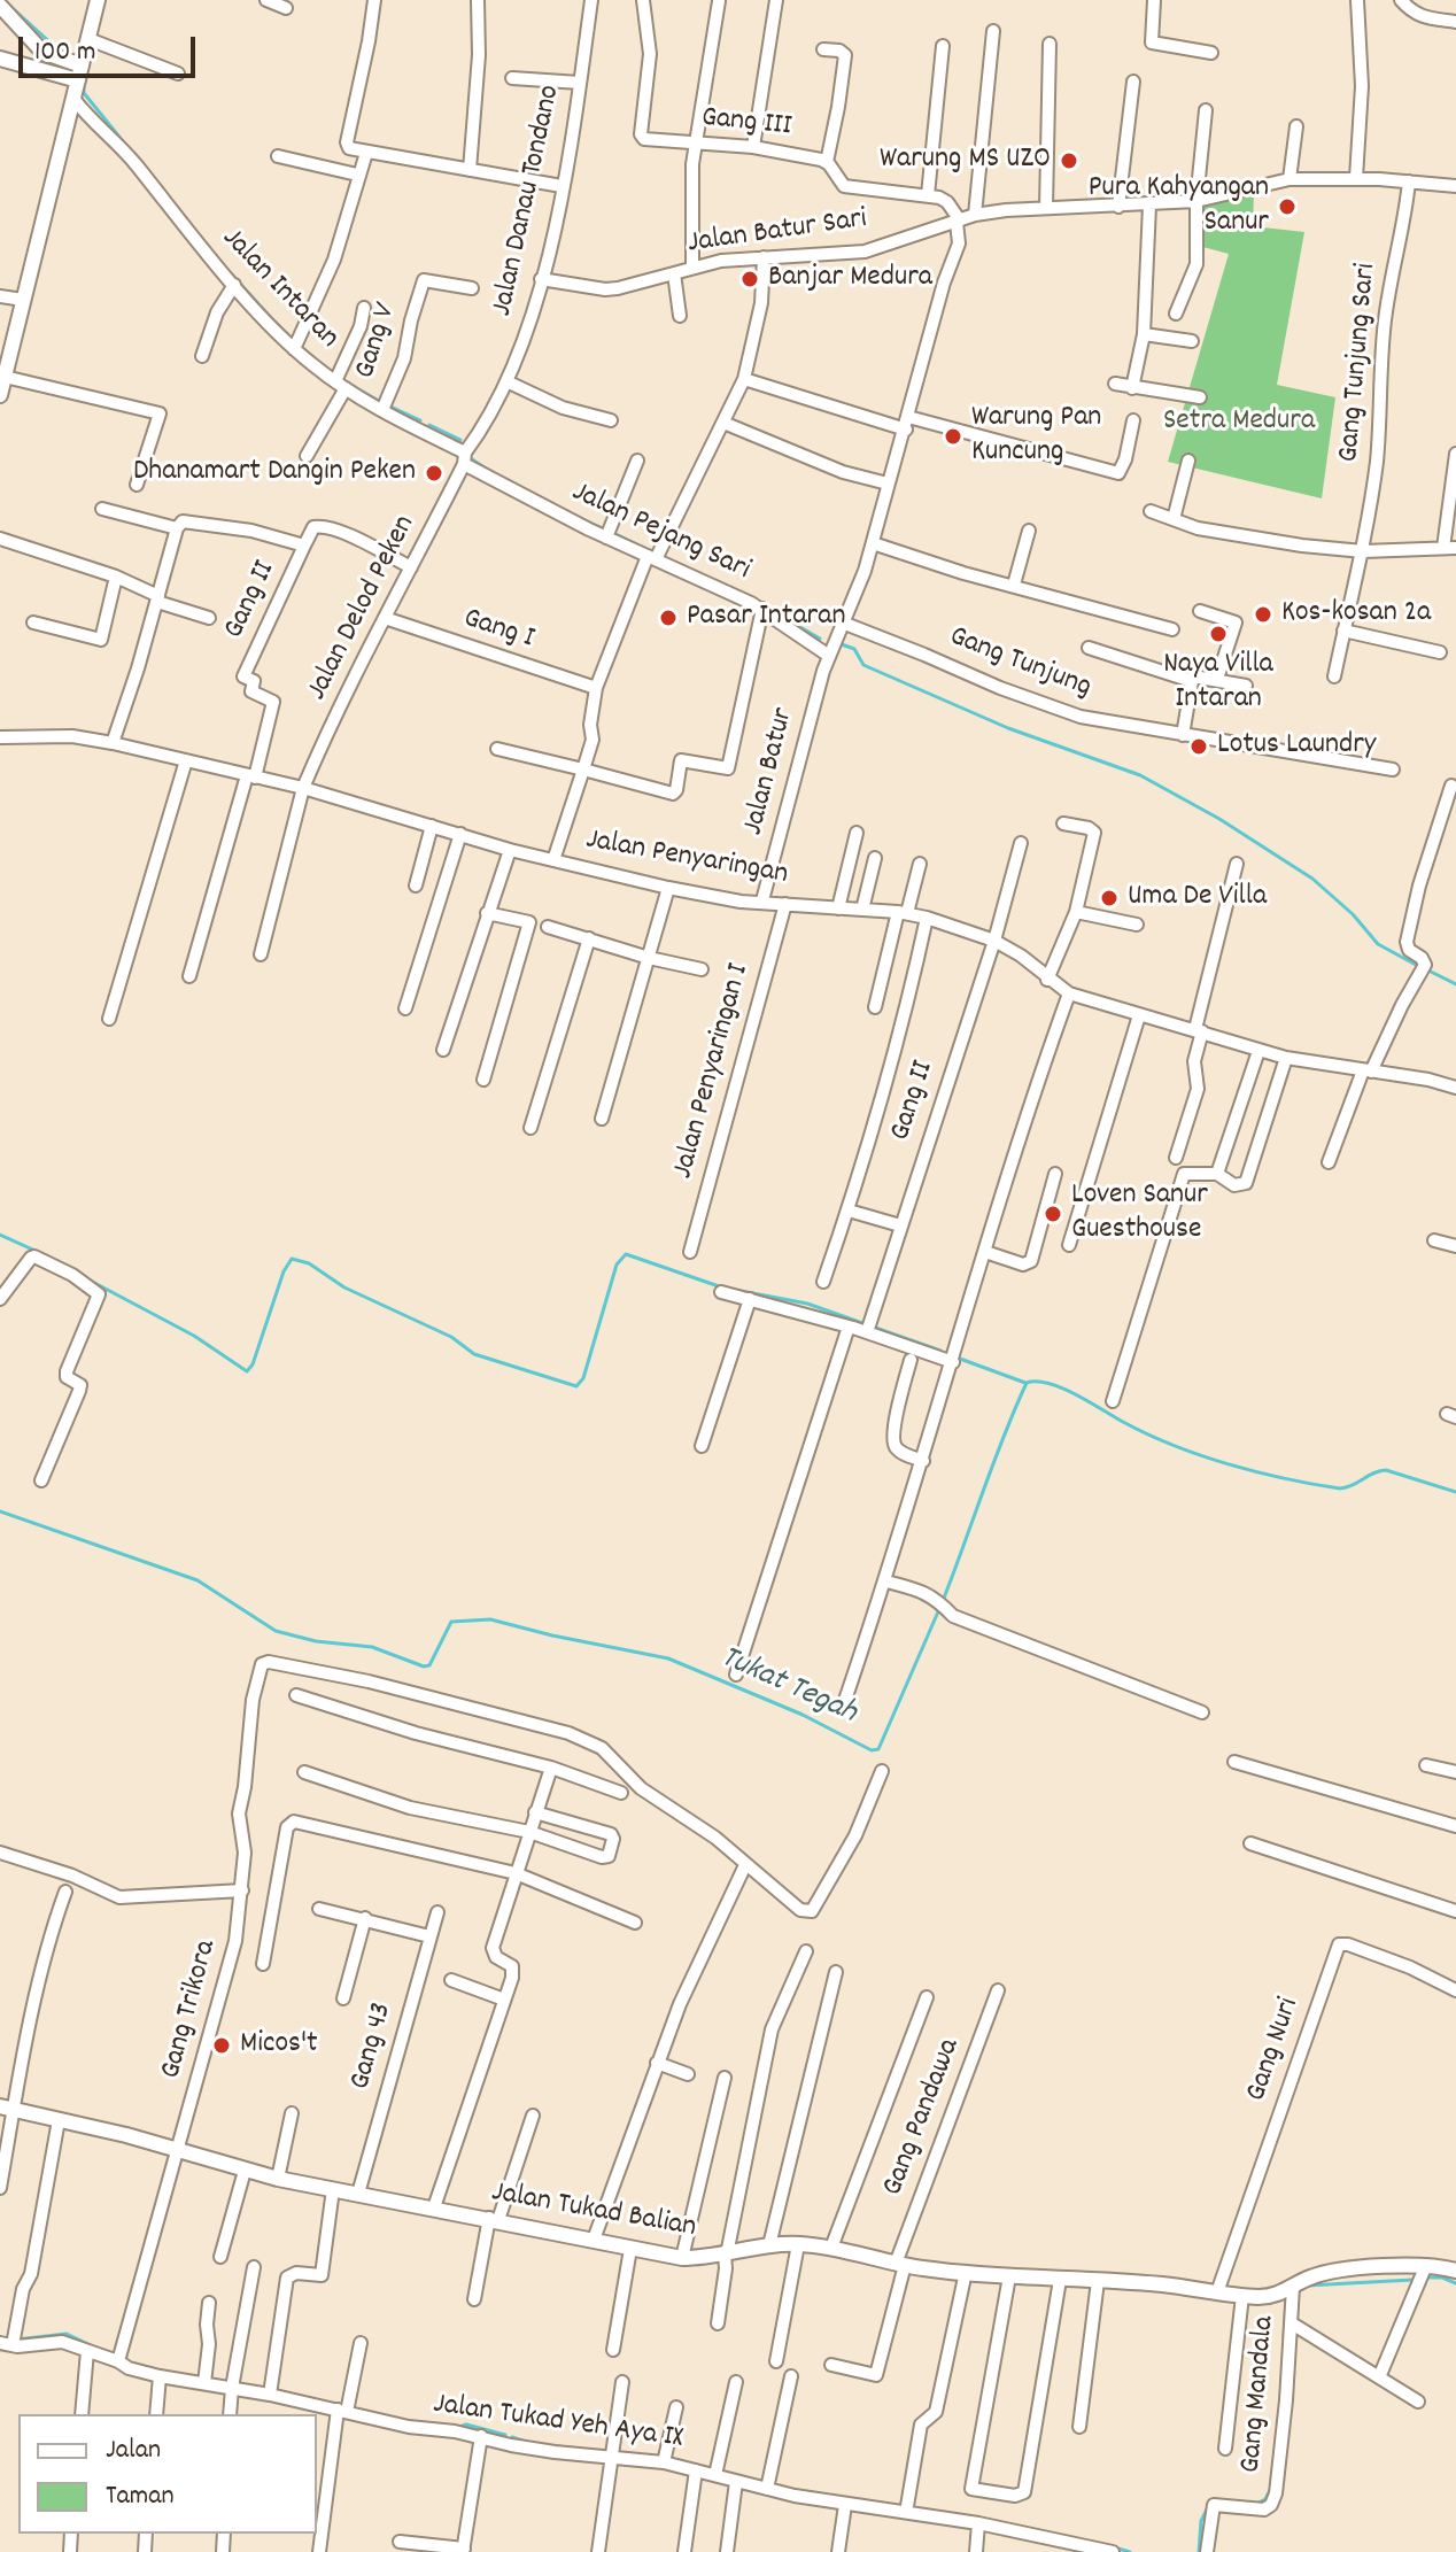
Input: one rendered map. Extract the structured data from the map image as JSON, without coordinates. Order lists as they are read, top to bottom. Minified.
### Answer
{"streets":{"street":["Gang III","Jalan Danau Tondano","Jalan Batur Sari","Jalan Intaran","Gang V","Gang Tunjung Sari","Jalan Pejang Sari","Gang II","Jalan Delod Peken","Gang I","Gang Tunjung","Jalan Batur","Jalan Penyaringan","Jalan Penyaringan I","Gang Trikora","Gang 43","Gang Nuri","Gang Pandawa","Jalan Tukad Balian","Gang Mandala","Jalan Tukad Yeh Aya IX"]},"crossings":[["Jalan Danau Tondano","Jalan Batur Sari"],["Jalan Danau Tondano","Jalan Intaran"],["Jalan Danau Tondano","Jalan Pejang Sari"],["Jalan Danau Tondano","Jalan Delod Peken"],["Jalan Batur Sari","Gang Tunjung Sari"],["Jalan Batur Sari","Jalan Batur"],["Jalan Intaran","Gang V"],["Jalan Intaran","Jalan Pejang Sari"],["Jalan Intaran","Jalan Delod Peken"],["Jalan Pejang Sari","Jalan Delod Peken"],["Jalan Pejang Sari","Jalan Batur"],["Gang II","Jalan Penyaringan"],["Jalan Delod Peken","Gang I"],["Jalan Delod Peken","Jalan Penyaringan"],["Gang Tunjung","Jalan Batur"],["Jalan Batur","Jalan Penyaringan"],["Jalan Penyaringan","Jalan Penyaringan I"],["Gang Trikora","Jalan Tukad Balian"],["Gang Trikora","Jalan Tukad Yeh Aya IX"],["Gang 43","Jalan Tukad Balian"],["Gang Nuri","Jalan Tukad Balian"],["Gang Pandawa","Jalan Tukad Balian"],["Jalan Tukad Balian","Gang Mandala"]],"water":["Tukat Tegah"],"parks":["Setra Medura"],"places":["Warung MS UZO","Pura Kahyangan Sanur","Banjar Medura","Warung Pan Kuncung","Dhanamart Dangin Peken","Kos-kosan 2a","Pasar Intaran","Naya Villa Intaran","Lotus Laundry","Uma De Villa","Loven Sanur Guesthouse","Micos't"],"legend":["Jalan","Taman"],"scale_bar":"100 m"}
